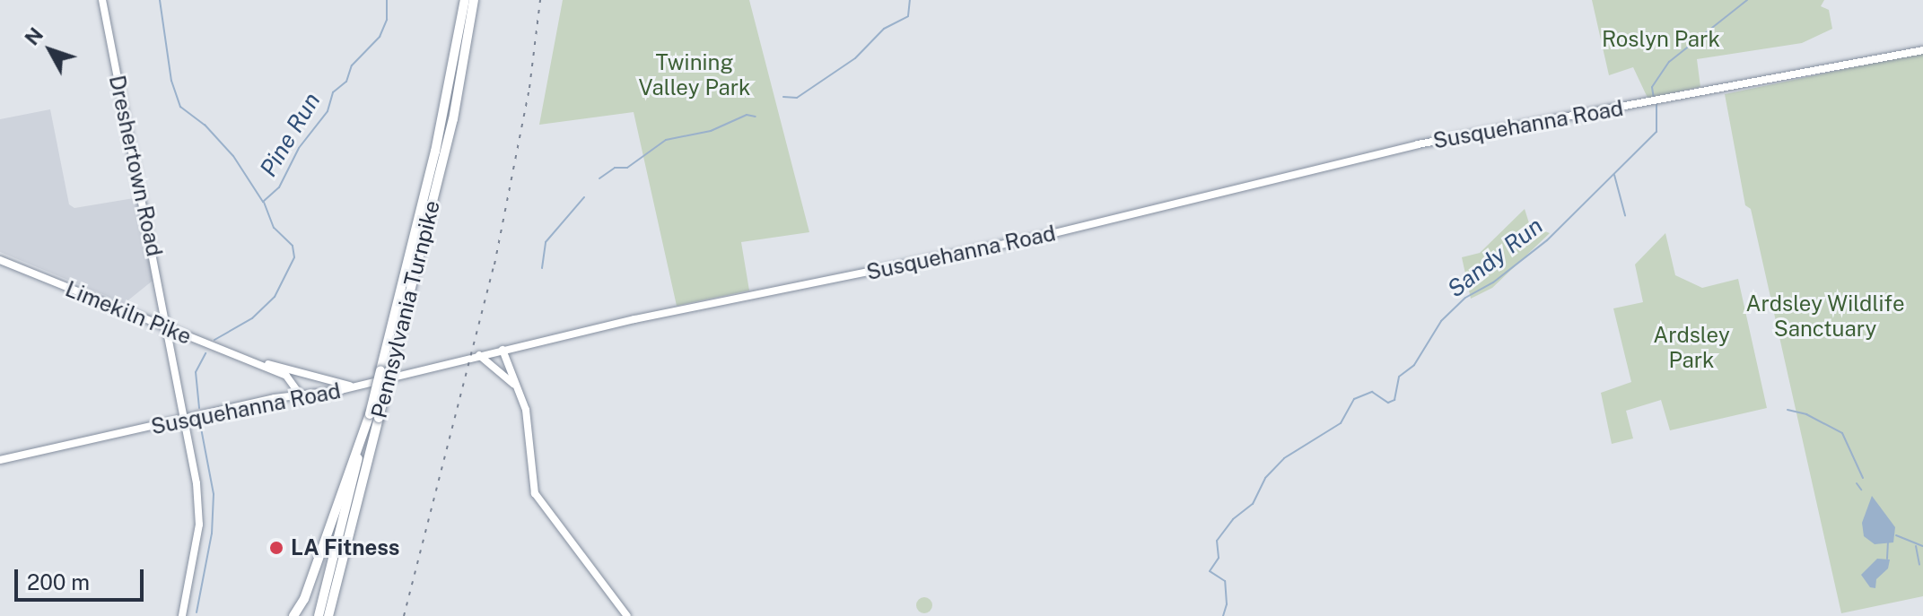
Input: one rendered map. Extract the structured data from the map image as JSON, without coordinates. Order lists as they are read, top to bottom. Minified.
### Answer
{"streets":{"highway":["Pennsylvania Turnpike"],"main road":["Susquehanna Road","Dreshertown Road","Limekiln Pike"]},"crossings":[["Susquehanna Road","Dreshertown Road"],["Dreshertown Road","Limekiln Pike"]],"water":["Pine Run","Sandy Run"],"parks":["Roslyn Park","Twining Valley Park","Ardsley Wildlife Sanctuary","Ardsley Park"],"places":["LA Fitness"],"scale_bar":"200 m","north":"top left"}
